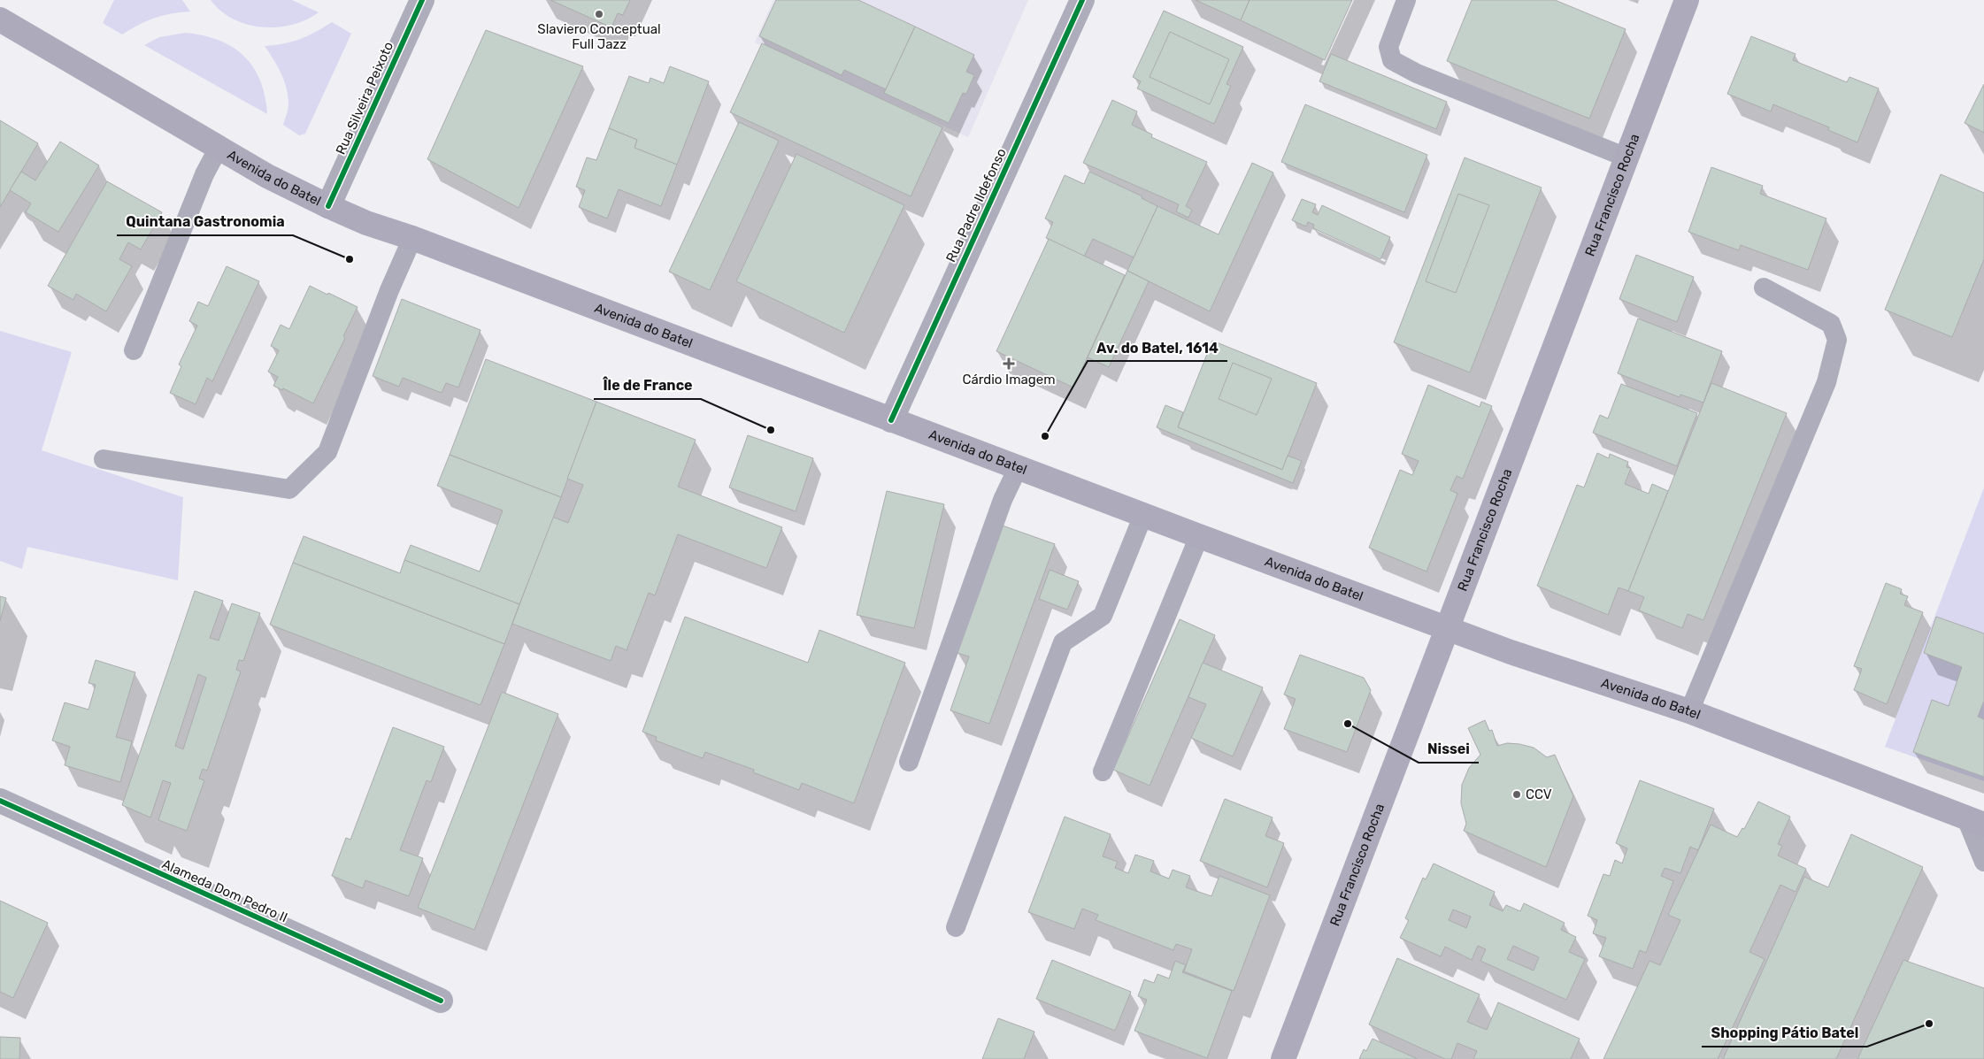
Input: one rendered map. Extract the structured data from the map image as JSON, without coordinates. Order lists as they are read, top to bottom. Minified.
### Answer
{"streets":{"main road":["Avenida do Batel","Rua Francisco Rocha"],"street":["Rua Silveira Peixoto","Rua Padre Ildefonso","Alameda Dom Pedro II"]},"crossings":[["Rua Silveira Peixoto","Avenida do Batel"],["Avenida do Batel","Rua Francisco Rocha"],["Avenida do Batel","Rua Padre Ildefonso"]],"places":{"other":["Slaviero Conceptual Full Jazz","Quintana Gastronomia","Île de France","Av. do Batel, 1614","Nissei","CCV","Shopping Pátio Batel"],"health":["Cárdio Imagem"]}}
